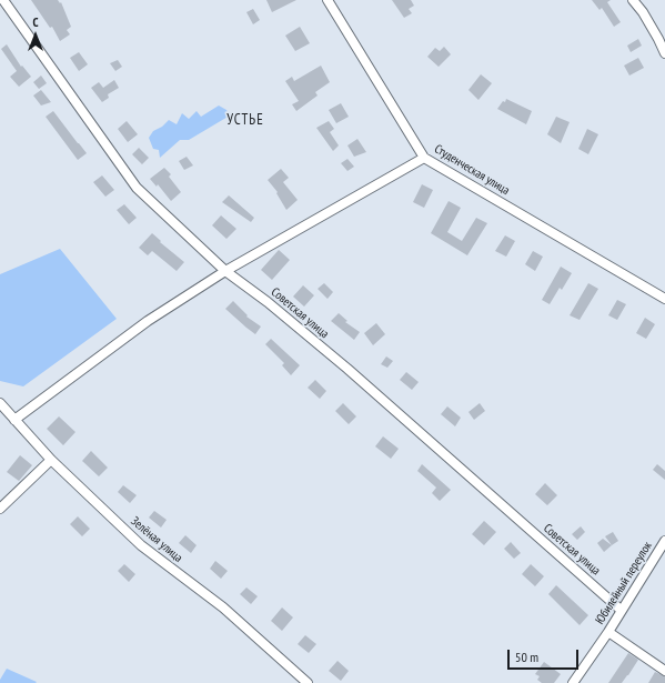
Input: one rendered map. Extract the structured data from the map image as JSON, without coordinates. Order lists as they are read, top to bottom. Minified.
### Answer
{"streets":{"street":["Студенческая улица","Советская улица","Зелёная улица","Юбилейный переулок"]},"crossings":[["Советская улица","Юбилейный переулок"]],"districts":["УСТЬЕ"],"scale_bar":"50 m","north":"top"}
